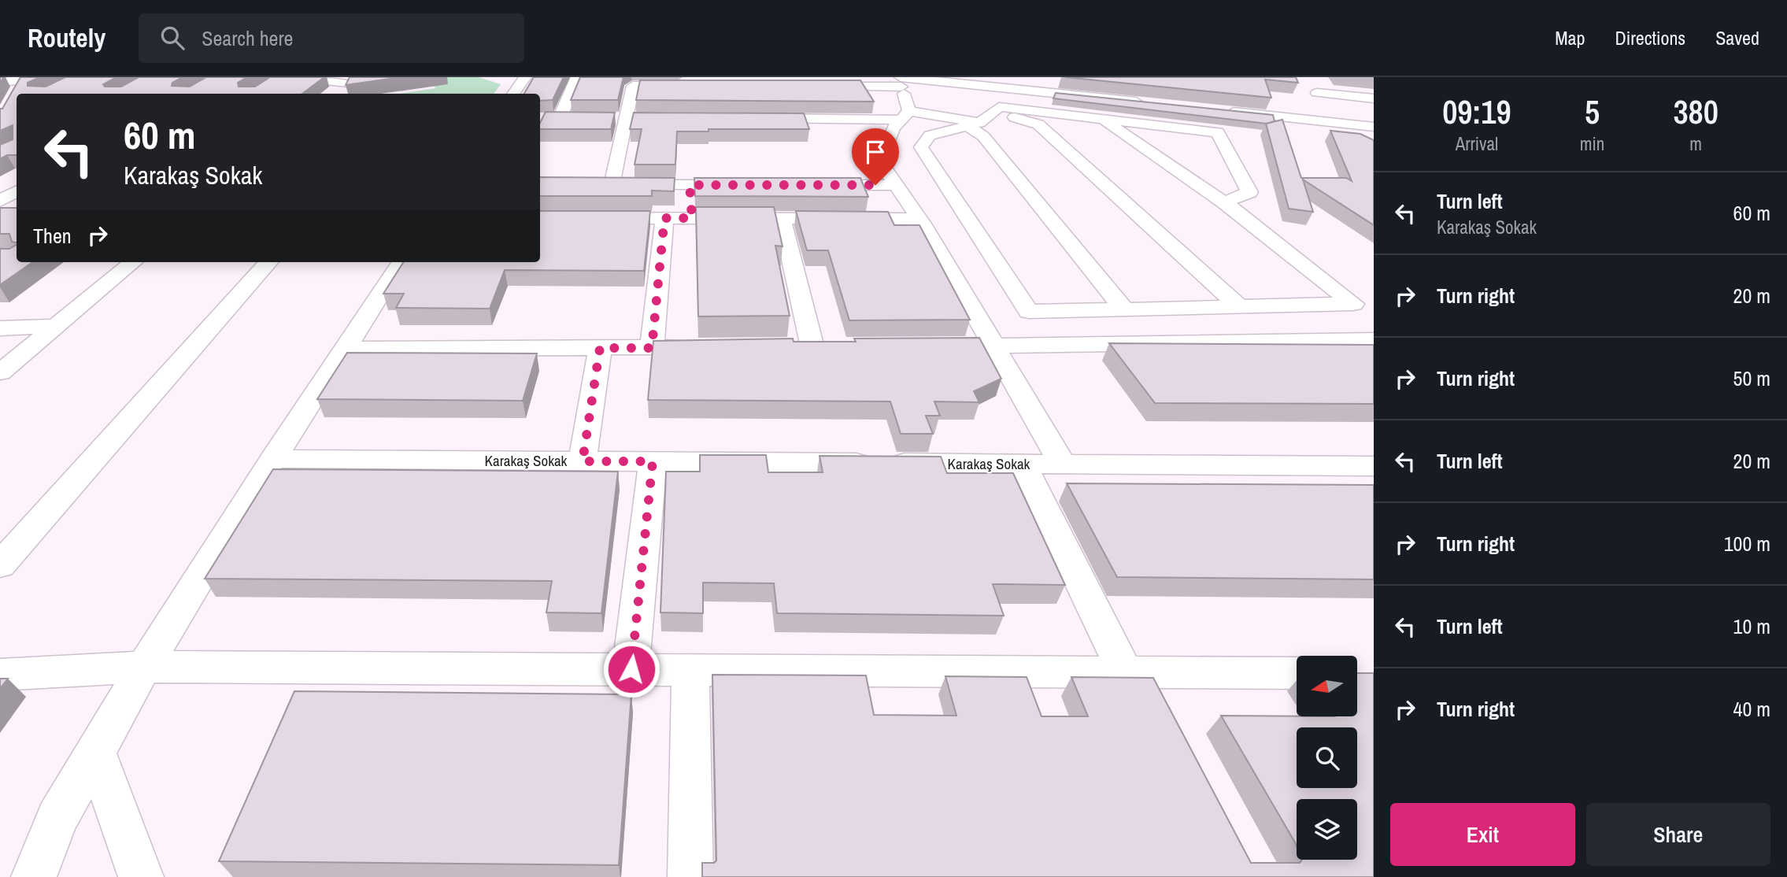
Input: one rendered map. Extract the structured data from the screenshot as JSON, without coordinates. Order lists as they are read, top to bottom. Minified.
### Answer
{"streets":{"street":["Karakaş Sokak"]},"north":"left","page":{"header":"Routely","search":"Search here","nav":["Map","Directions","Saved"],"eta":["09:19","Arrival","5","min","380","m"],"turn":["60 m","Karakaş Sokak"],"list":[{"name":"Turn left","note":"Karakaş Sokak","value":"60 m"},{"name":"Turn right","value":"20 m"},{"name":"Turn right","value":"50 m"},{"name":"Turn left","value":"20 m"},{"name":"Turn right","value":"100 m"},{"name":"Turn left","value":"10 m"},{"name":"Turn right","value":"40 m"}],"then":"Then","buttons":["Exit","Share"]}}
